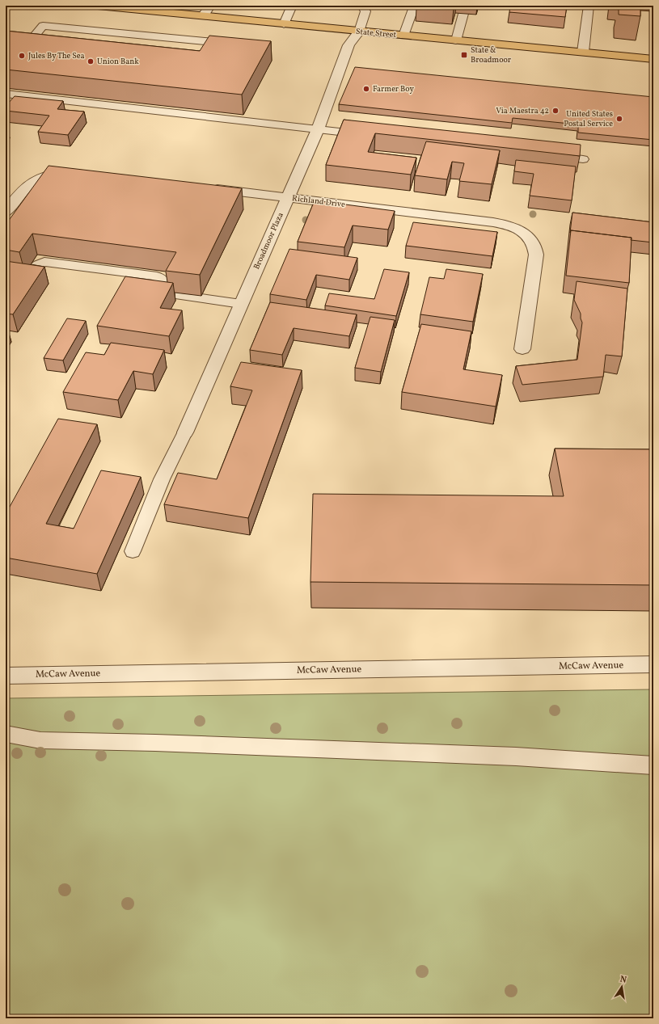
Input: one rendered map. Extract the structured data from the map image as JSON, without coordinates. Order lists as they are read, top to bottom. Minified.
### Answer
{"streets":{"main road":["State Street"],"street":["Richland Drive","Broadmoor Plaza","McCaw Avenue"]},"crossings":[["State Street","Broadmoor Plaza"],["Richland Drive","Broadmoor Plaza"]],"places":{"transit":["State & Broadmoor"],"other":["Jules By The Sea","Union Bank","Farmer Boy","Via Maestra 42","United States Postal Service"]},"north":"top"}
